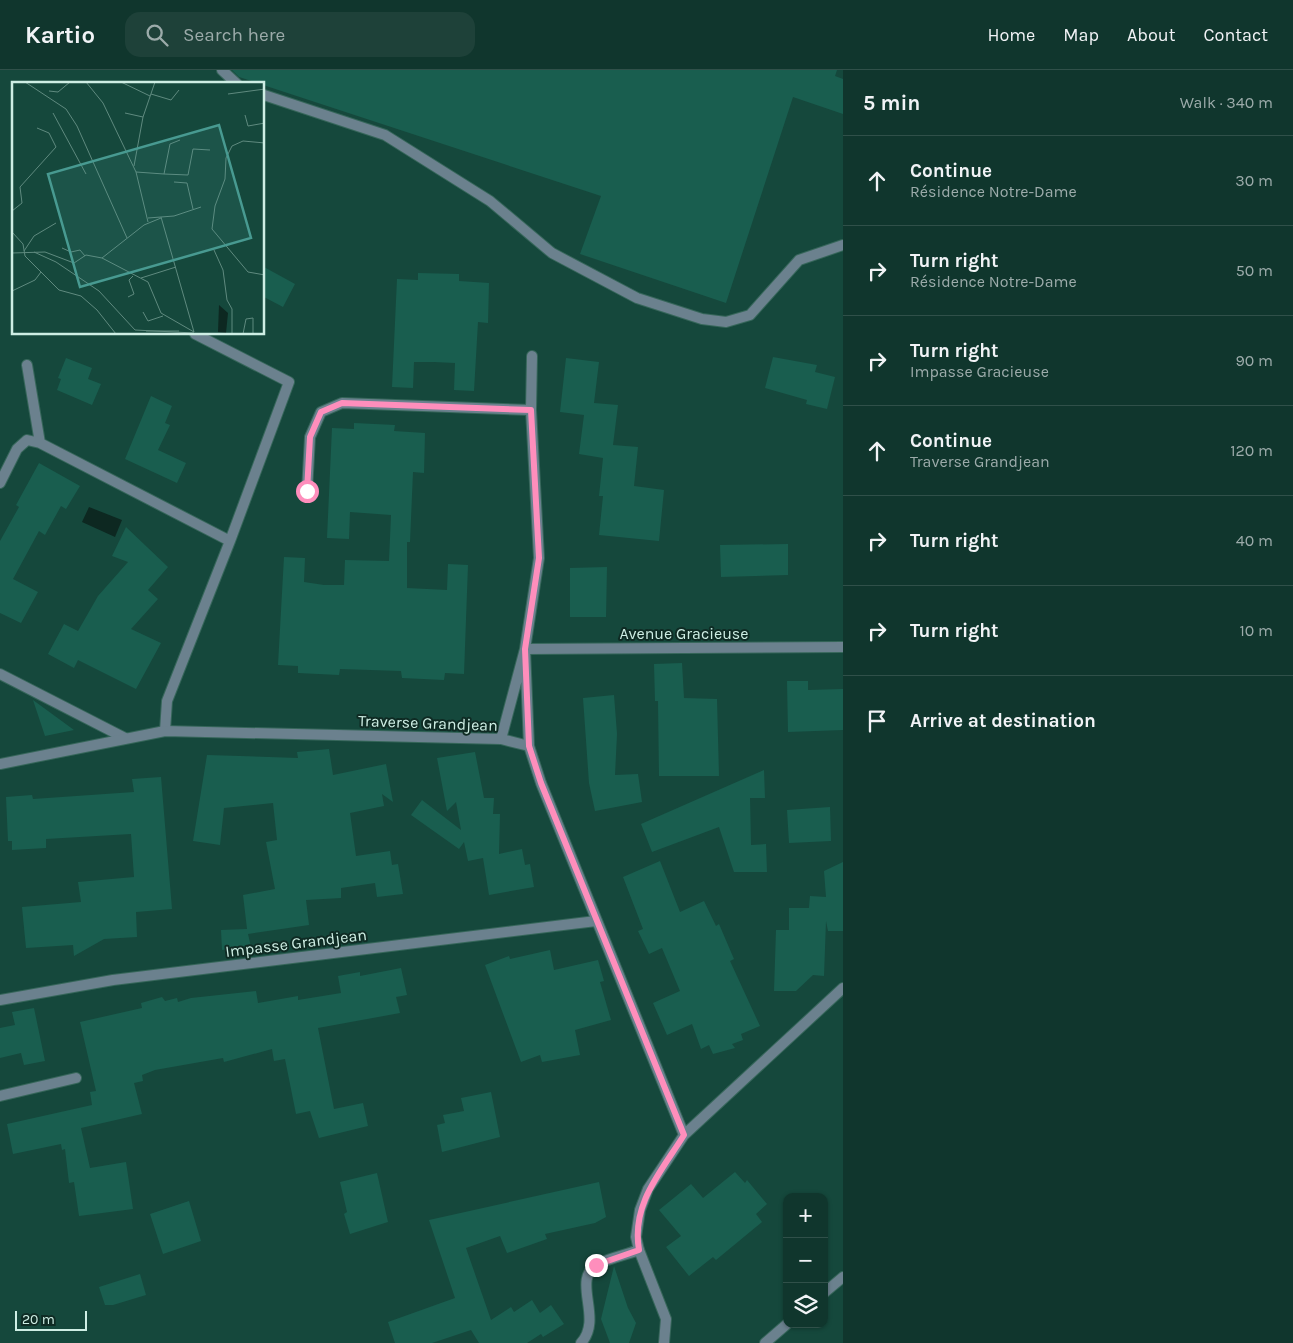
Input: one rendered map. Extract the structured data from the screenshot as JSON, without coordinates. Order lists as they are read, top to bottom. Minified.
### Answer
{"streets":{"street":["Avenue Gracieuse","Traverse Grandjean","Impasse Grandjean"]},"scale_bar":"20 m","page":{"header":"Kartio","search":"Search here","nav":["Home","Map","About","Contact"],"heading":["5 min","Walk · 340 m"],"list":[["Continue","Résidence Notre-Dame","30 m"],["Turn right","Résidence Notre-Dame","50 m"],["Turn right","Impasse Gracieuse","90 m"],["Continue","Traverse Grandjean","120 m"],["Turn right","40 m"],["Turn right","10 m"],"Arrive at destination"],"map_buttons":["+","−"],"scale":"20 m"}}
